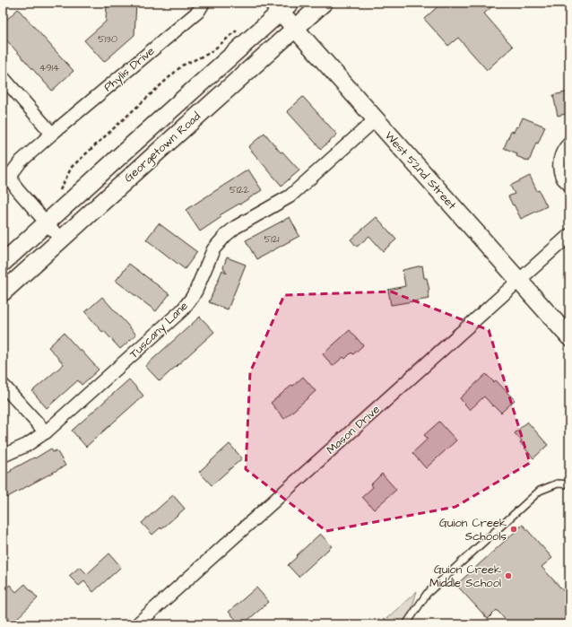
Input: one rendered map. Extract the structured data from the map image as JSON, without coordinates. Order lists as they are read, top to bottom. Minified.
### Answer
{"streets":{"main road":["Georgetown Road","West 52nd Street"],"street":["Phylis Drive","Tuscany Lane","Mason Drive"]},"crossings":[["Phylis Drive","Georgetown Road"],["Georgetown Road","West 52nd Street"],["West 52nd Street","Tuscany Lane"],["West 52nd Street","Mason Drive"]],"places":["Guion Creek Schools","Guion Creek Middle School"],"house_numbers":["5130","4914","5122","5121"]}
